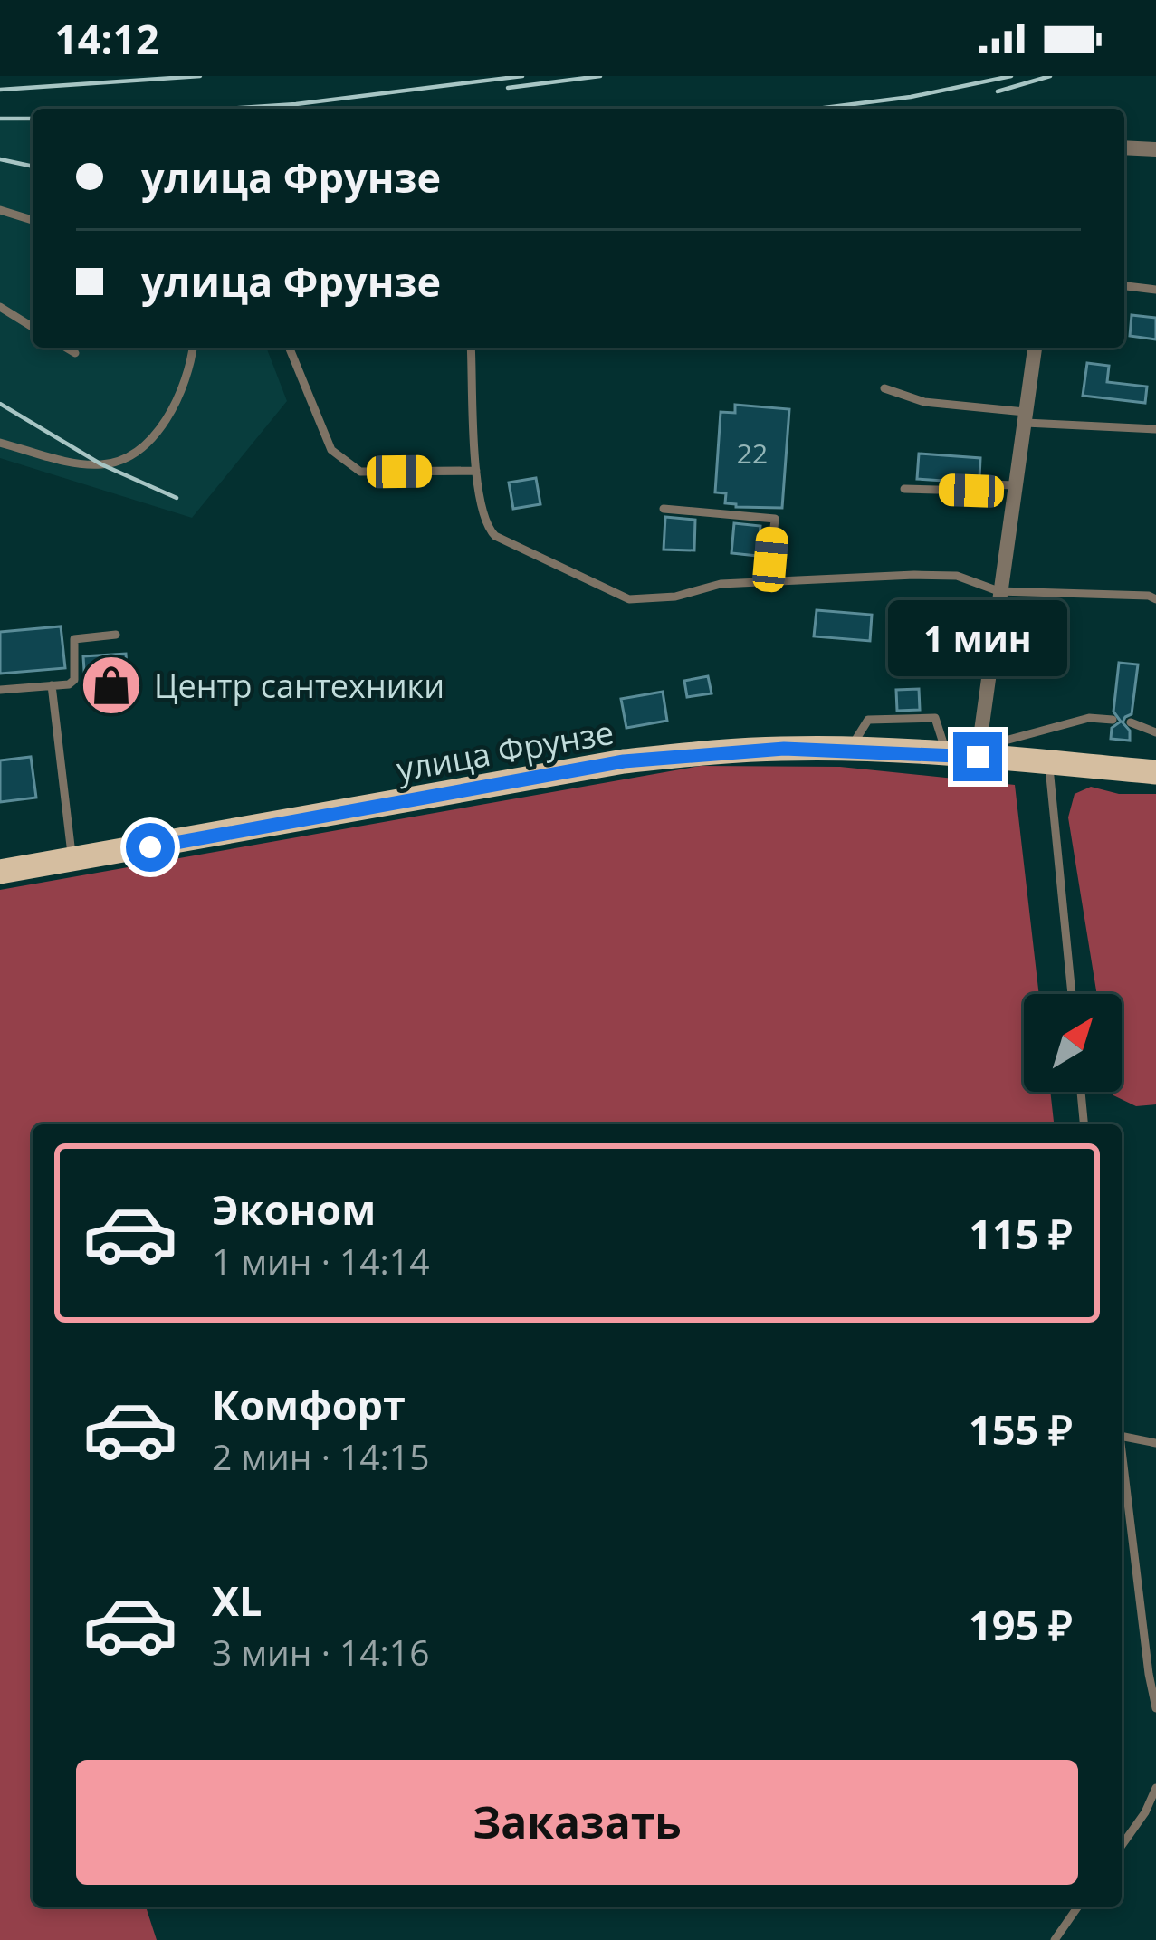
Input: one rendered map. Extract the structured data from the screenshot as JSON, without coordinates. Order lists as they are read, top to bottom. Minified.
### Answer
{"streets":{"main road":["улица Фрунзе"]},"places":{"shop":["Центр сантехники"]},"house_numbers":["22"],"north":"top right","page":{"status":"14:12","banner":["улица Фрунзе","улица Фрунзе"],"bubble":"1 мин","list":[{"name":"Эконом","note":"1 мин · 14:14","value":"115 ₽"},{"name":"Комфорт","note":"2 мин · 14:15","value":"155 ₽"},{"name":"XL","note":"3 мин · 14:16","value":"195 ₽"}],"buttons":"Заказать"}}
